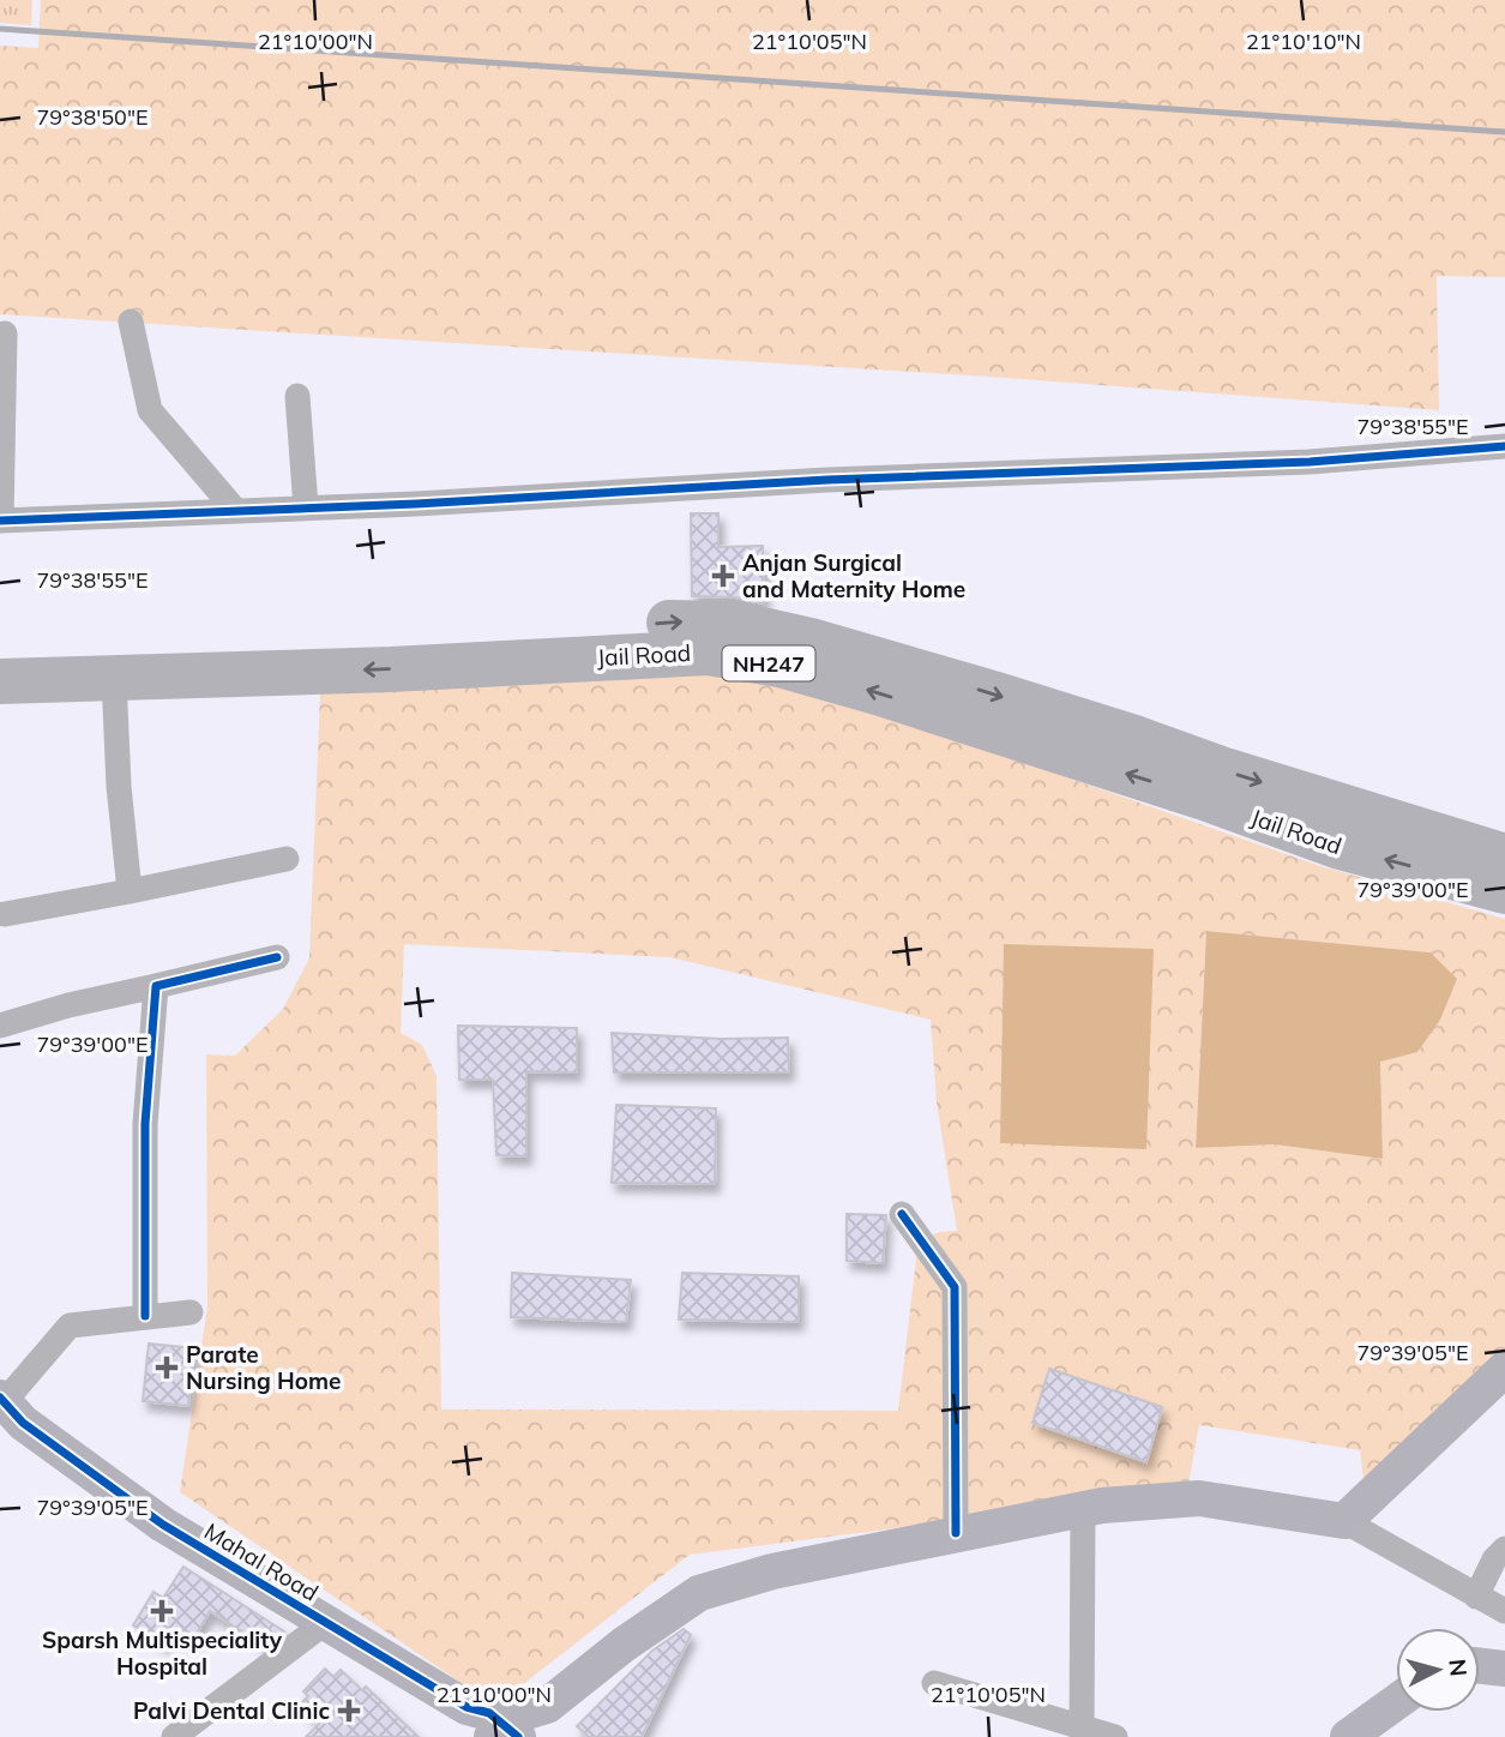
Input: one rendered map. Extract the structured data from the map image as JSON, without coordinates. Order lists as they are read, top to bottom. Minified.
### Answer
{"streets":{"highway":["Jail Road","NH247"],"main road":["Mahal Road"]},"places":{"health":["Anjan Surgical and Maternity Home","Parate Nursing Home","Sparsh Multispeciality Hospital","Palvi Dental Clinic"]},"north":"right","coordinates":["21°10'00\"N","21°10'05\"N","21°10'10\"N","79°38'50\"E","79°38'55\"E","79°39'00\"E","79°39'05\"E"]}
